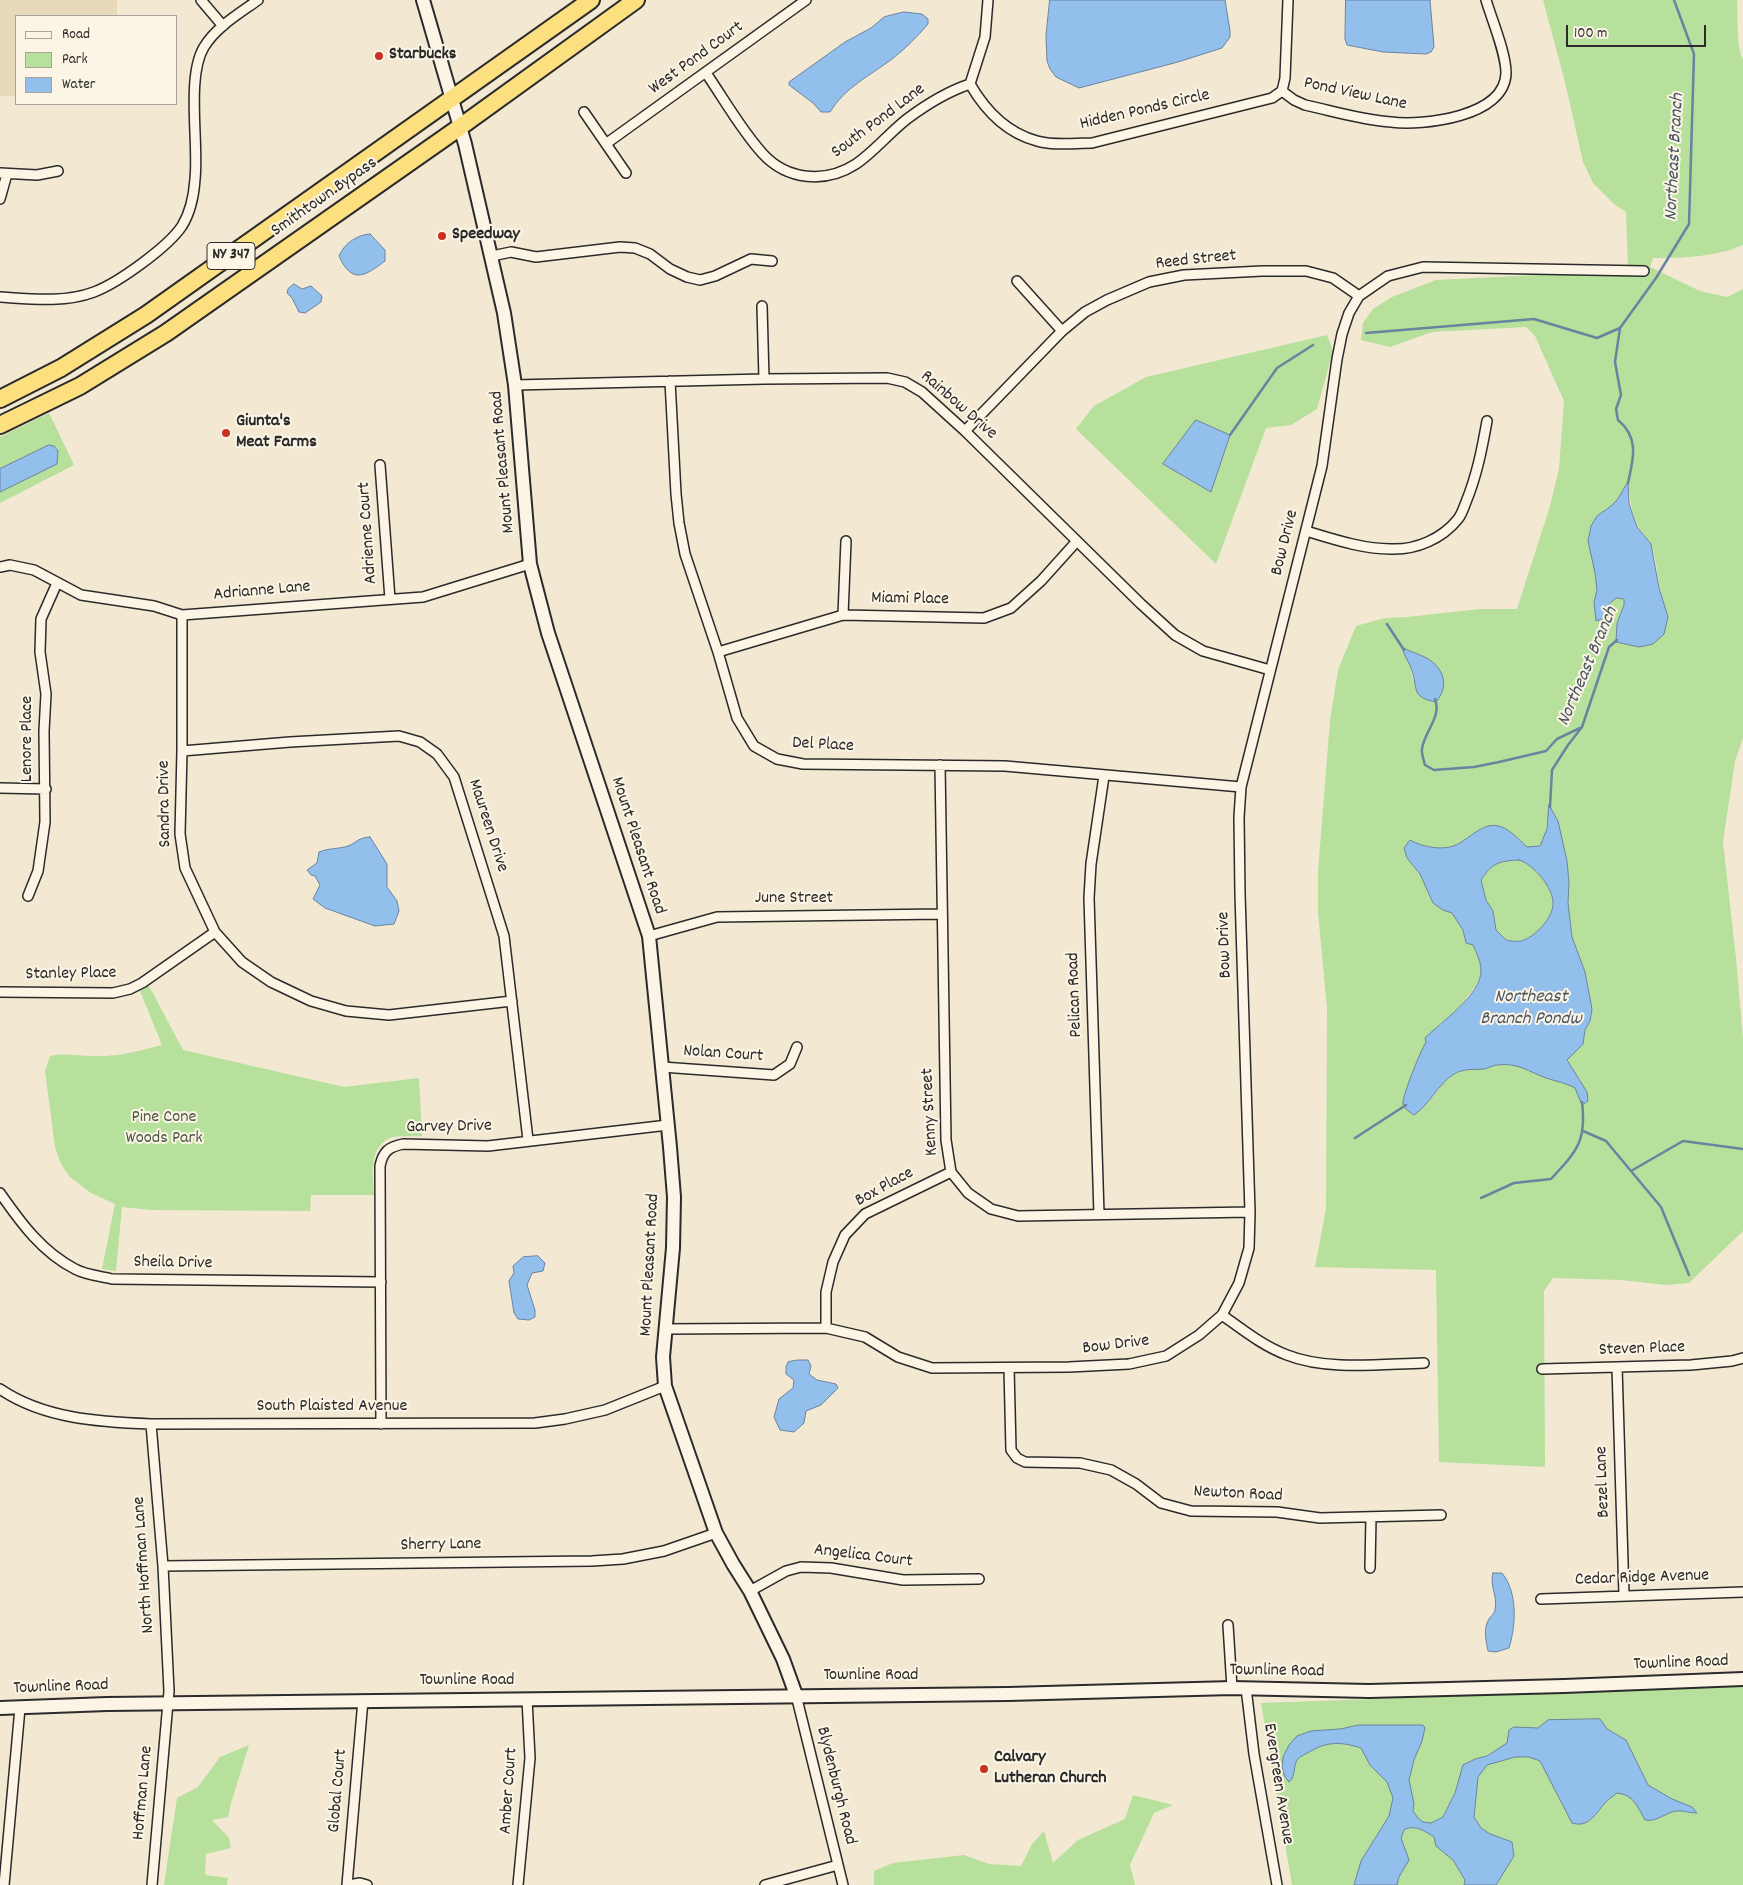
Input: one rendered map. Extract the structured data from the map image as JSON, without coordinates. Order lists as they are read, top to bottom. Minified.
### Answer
{"streets":{"highway":["Smithtown Bypass","NY 347"],"street":["West Pond Court","Pond View Lane","Hidden Ponds Circle","South Pond Lane","Reed Street","Rainbow Drive","Mount Pleasant Road","Adrienne Court","Bow Drive","Adrianne Lane","Miami Place","Lenore Place","Del Place","Sandra Drive","Maureen Drive","June Street","Stanley Place","Pelican Road","Nolan Court","Kenny Street","Garvey Drive","Box Place","Sheila Drive","Steven Place","South Plaisted Avenue","Bezel Lane","Newton Road","Sherry Lane","Angelica Court","North Hoffman Lane","Cedar Ridge Avenue","Townline Road","Evergreen Avenue","Blydenburgh Road","Global Court","Amber Court","Hoffman Lane"]},"crossings":[["West Pond Court","South Pond Lane"],["Pond View Lane","Hidden Ponds Circle"],["Hidden Ponds Circle","South Pond Lane"],["Smithtown Bypass","Mount Pleasant Road"],["Reed Street","Rainbow Drive"],["Reed Street","Bow Drive"],["Rainbow Drive","Mount Pleasant Road"],["Rainbow Drive","Bow Drive"],["Rainbow Drive","Miami Place"],["Rainbow Drive","Del Place"],["Mount Pleasant Road","Bow Drive"],["Mount Pleasant Road","Adrianne Lane"],["Mount Pleasant Road","June Street"],["Mount Pleasant Road","Nolan Court"],["Mount Pleasant Road","Garvey Drive"],["Mount Pleasant Road","South Plaisted Avenue"],["Mount Pleasant Road","Sherry Lane"],["Mount Pleasant Road","Angelica Court"],["Mount Pleasant Road","Townline Road"],["Mount Pleasant Road","Blydenburgh Road"],["Adrienne Court","Adrianne Lane"],["Bow Drive","Del Place"],["Bow Drive","Kenny Street"],["Bow Drive","Box Place"],["Bow Drive","Newton Road"],["Adrianne Lane","Lenore Place"],["Adrianne Lane","Sandra Drive"],["Miami Place","Del Place"],["Del Place","Pelican Road"],["Del Place","Kenny Street"],["Sandra Drive","Maureen Drive"],["Sandra Drive","Stanley Place"],["Maureen Drive","Garvey Drive"],["June Street","Kenny Street"],["Pelican Road","Kenny Street"],["Kenny Street","Box Place"],["Garvey Drive","Sheila Drive"],["Garvey Drive","South Plaisted Avenue"],["Steven Place","Bezel Lane"],["South Plaisted Avenue","North Hoffman Lane"],["Bezel Lane","Cedar Ridge Avenue"],["Sherry Lane","North Hoffman Lane"],["North Hoffman Lane","Townline Road"],["North Hoffman Lane","Hoffman Lane"],["Townline Road","Evergreen Avenue"],["Townline Road","Blydenburgh Road"],["Townline Road","Global Court"],["Townline Road","Amber Court"],["Townline Road","Hoffman Lane"]],"water":["Northeast Branch","Northeast Branch Pondw"],"parks":["Pine Cone Woods Park"],"places":["Starbucks","Speedway","Giunta's Meat Farms","Calvary Lutheran Church"],"legend":["Road","Park","Water"],"scale_bar":"100 m"}
